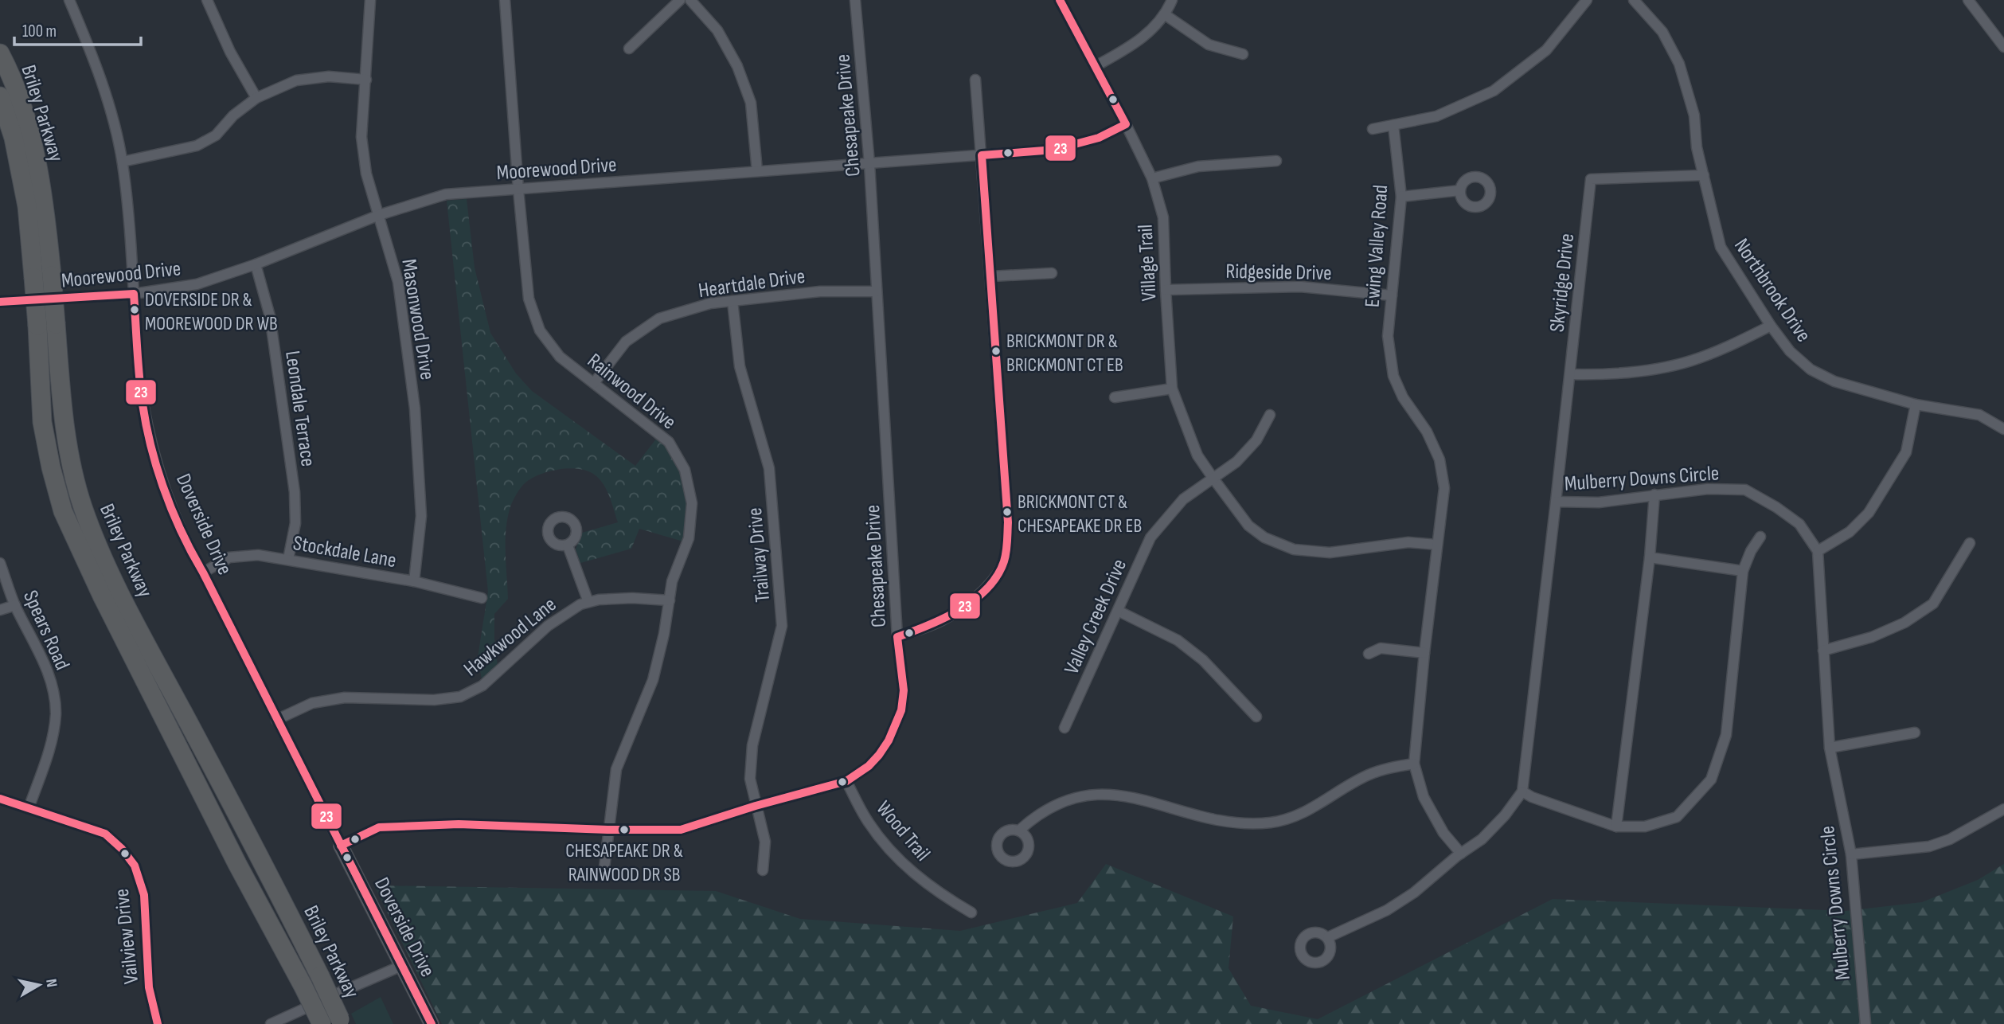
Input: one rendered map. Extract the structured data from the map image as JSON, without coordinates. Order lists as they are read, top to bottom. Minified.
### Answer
{"streets":{"highway":["Briley Parkway"],"street":["Chesapeake Drive","Moorewood Drive","Ewing Valley Road","Village Trail","Ridgeside Drive","Heartdale Drive","Skyridge Drive","Northbrook Drive","Masonwood Drive","Rainwood Drive","Leondale Terrace","Mulberry Downs Circle","Doverside Drive","Stockdale Lane","Trailway Drive","Valley Creek Drive","Spears Road","Hawkwood Lane","Wood Trail","Vailview Drive"]},"crossings":[["Chesapeake Drive","Moorewood Drive"],["Chesapeake Drive","Heartdale Drive"],["Chesapeake Drive","Rainwood Drive"],["Chesapeake Drive","Doverside Drive"],["Chesapeake Drive","Trailway Drive"],["Chesapeake Drive","Wood Trail"],["Moorewood Drive","Village Trail"],["Moorewood Drive","Masonwood Drive"],["Moorewood Drive","Rainwood Drive"],["Moorewood Drive","Leondale Terrace"],["Moorewood Drive","Doverside Drive"],["Ewing Valley Road","Village Trail"],["Ewing Valley Road","Ridgeside Drive"],["Village Trail","Ridgeside Drive"],["Village Trail","Valley Creek Drive"],["Heartdale Drive","Rainwood Drive"],["Heartdale Drive","Trailway Drive"],["Skyridge Drive","Northbrook Drive"],["Skyridge Drive","Mulberry Downs Circle"],["Masonwood Drive","Stockdale Lane"],["Rainwood Drive","Hawkwood Lane"],["Leondale Terrace","Stockdale Lane"],["Doverside Drive","Stockdale Lane"],["Doverside Drive","Hawkwood Lane"],["Spears Road","Vailview Drive"]],"places":["DOVERSIDE DR & MOOREWOOD DR WB","BRICKMONT DR & BRICKMONT CT EB","BRICKMONT CT & CHESAPEAKE DR EB","CHESAPEAKE DR & RAINWOOD DR SB"],"lines":["transit line 23"],"scale_bar":"100 m","north":"right"}
